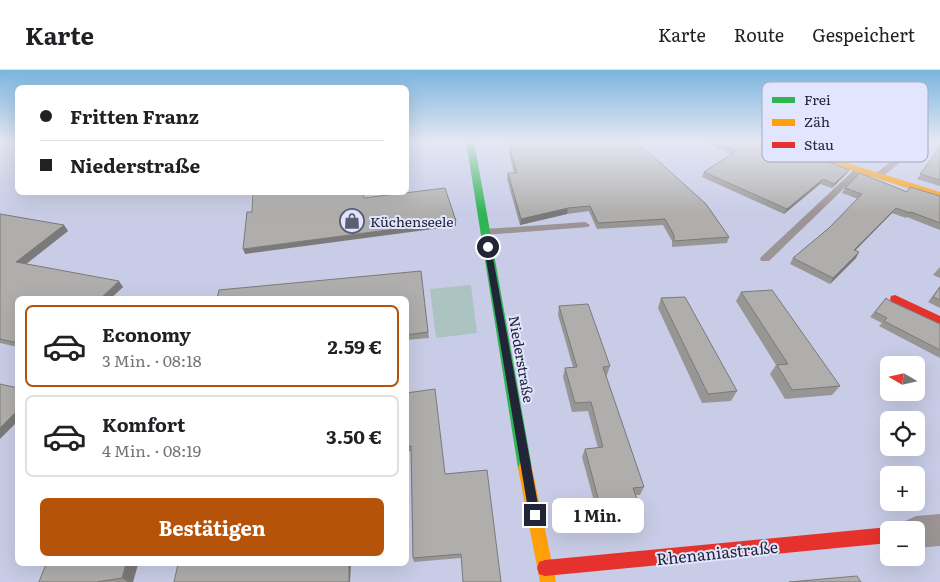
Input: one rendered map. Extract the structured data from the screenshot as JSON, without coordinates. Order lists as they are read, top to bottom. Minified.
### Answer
{"streets":{"street":["Niederstraße","Rhenaniastraße"]},"crossings":[["Niederstraße","Rhenaniastraße"]],"places":{"shop":["Küchenseele"]},"legend":["Frei","Zäh","Stau"],"north":"left","page":{"header":"Karte","nav":["Karte","Route","Gespeichert"],"banner":["Fritten Franz","Niederstraße"],"list":[{"name":"Economy","note":"3 Min. · 08:18","value":"2.59 €"},{"name":"Komfort","note":"4 Min. · 08:19","value":"3.50 €"}],"map_buttons":["+","−"],"buttons":"Bestätigen","bubble":"1 Min."}}
